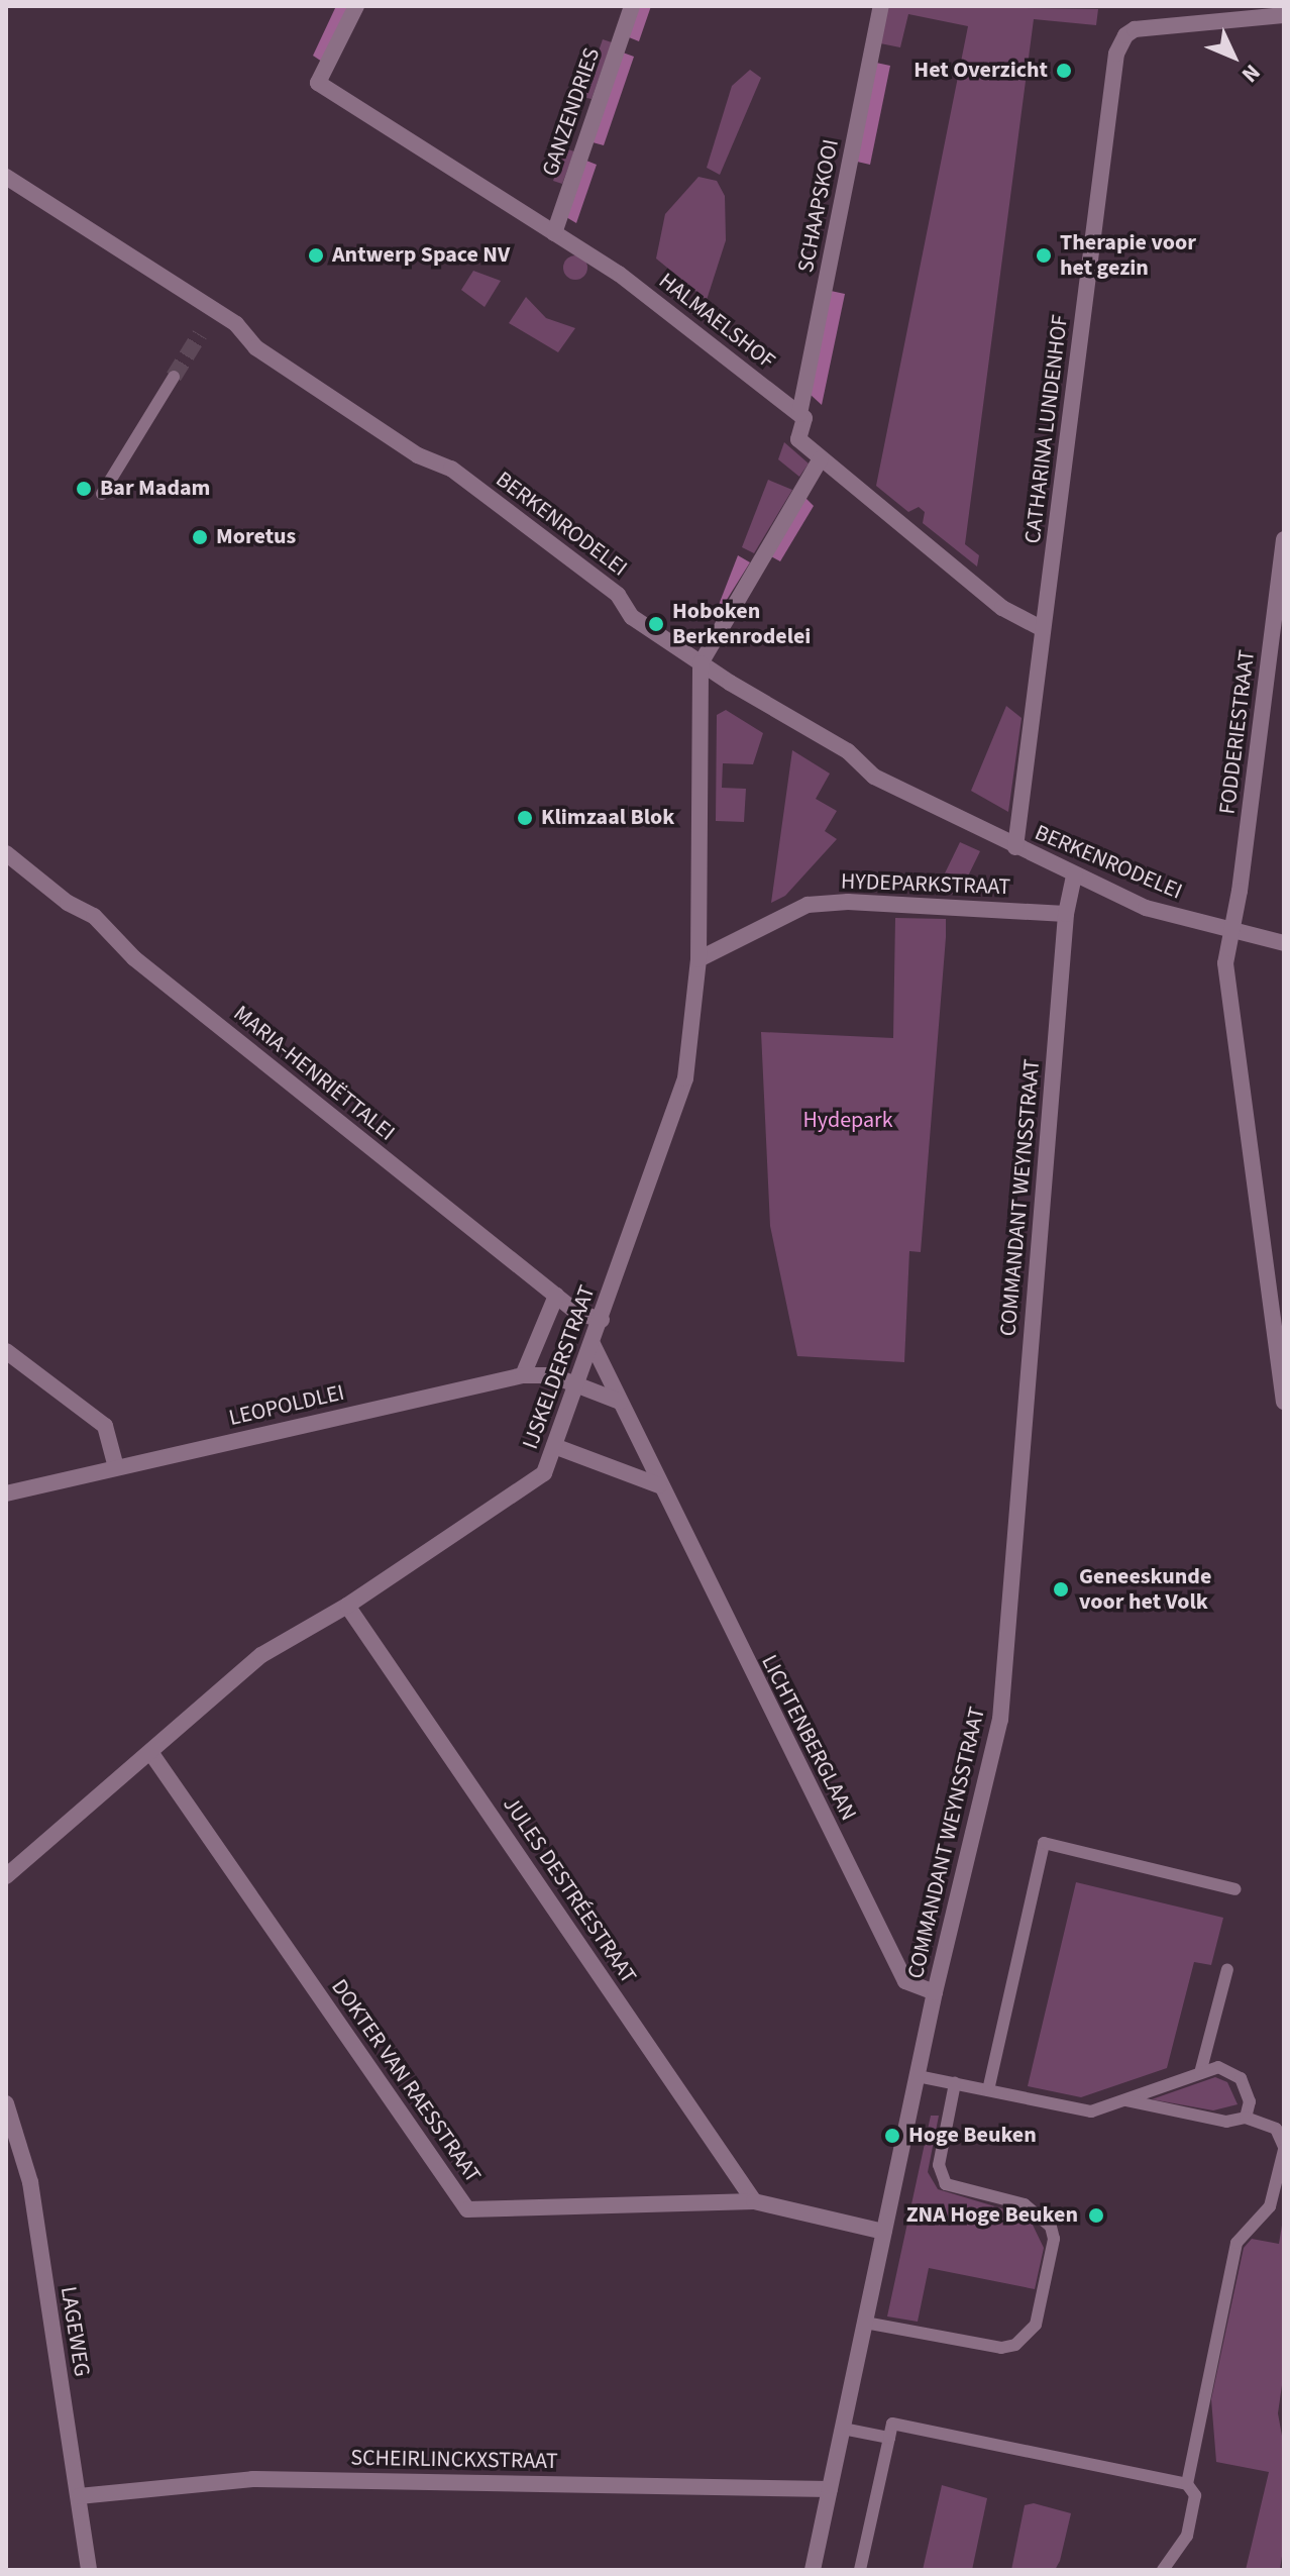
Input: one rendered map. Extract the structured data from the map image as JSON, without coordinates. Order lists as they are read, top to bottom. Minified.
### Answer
{"streets":{"street":["GANZENDRIES","SCHAAPSKOOI","HALMAELSHOF","CATHARINA LUNDENHOF","BERKENRODELEI","FODDERIESTRAAT","HYDEPARKSTRAAT","MARIA-HENRIËTTALEI","COMMANDANT WEYNSSTRAAT","IJSKELDERSTRAAT","LEOPOLDLEI","LICHTENBERGLAAN","JULES DESTRÉESTRAAT","DOKTER VAN RAESSTRAAT","LAGEWEG","SCHEIRLINCKXSTRAAT"]},"crossings":[["GANZENDRIES","HALMAELSHOF"],["SCHAAPSKOOI","HALMAELSHOF"],["CATHARINA LUNDENHOF","BERKENRODELEI"],["BERKENRODELEI","FODDERIESTRAAT"],["BERKENRODELEI","COMMANDANT WEYNSSTRAAT"],["BERKENRODELEI","IJSKELDERSTRAAT"],["HYDEPARKSTRAAT","COMMANDANT WEYNSSTRAAT"],["HYDEPARKSTRAAT","IJSKELDERSTRAAT"],["MARIA-HENRIËTTALEI","IJSKELDERSTRAAT"],["COMMANDANT WEYNSSTRAAT","LICHTENBERGLAAN"],["COMMANDANT WEYNSSTRAAT","DOKTER VAN RAESSTRAAT"],["COMMANDANT WEYNSSTRAAT","SCHEIRLINCKXSTRAAT"],["IJSKELDERSTRAAT","LEOPOLDLEI"],["IJSKELDERSTRAAT","LICHTENBERGLAAN"],["IJSKELDERSTRAAT","JULES DESTRÉESTRAAT"],["IJSKELDERSTRAAT","DOKTER VAN RAESSTRAAT"],["JULES DESTRÉESTRAAT","DOKTER VAN RAESSTRAAT"],["LAGEWEG","SCHEIRLINCKXSTRAAT"]],"parks":["Hydepark"],"places":["Het Overzicht","Antwerp Space NV","Therapie voor het gezin","Bar Madam","Moretus","Hoboken Berkenrodelei","Klimzaal Blok","Geneeskunde voor het Volk","Hoge Beuken","ZNA Hoge Beuken"],"north":"bottom right"}
